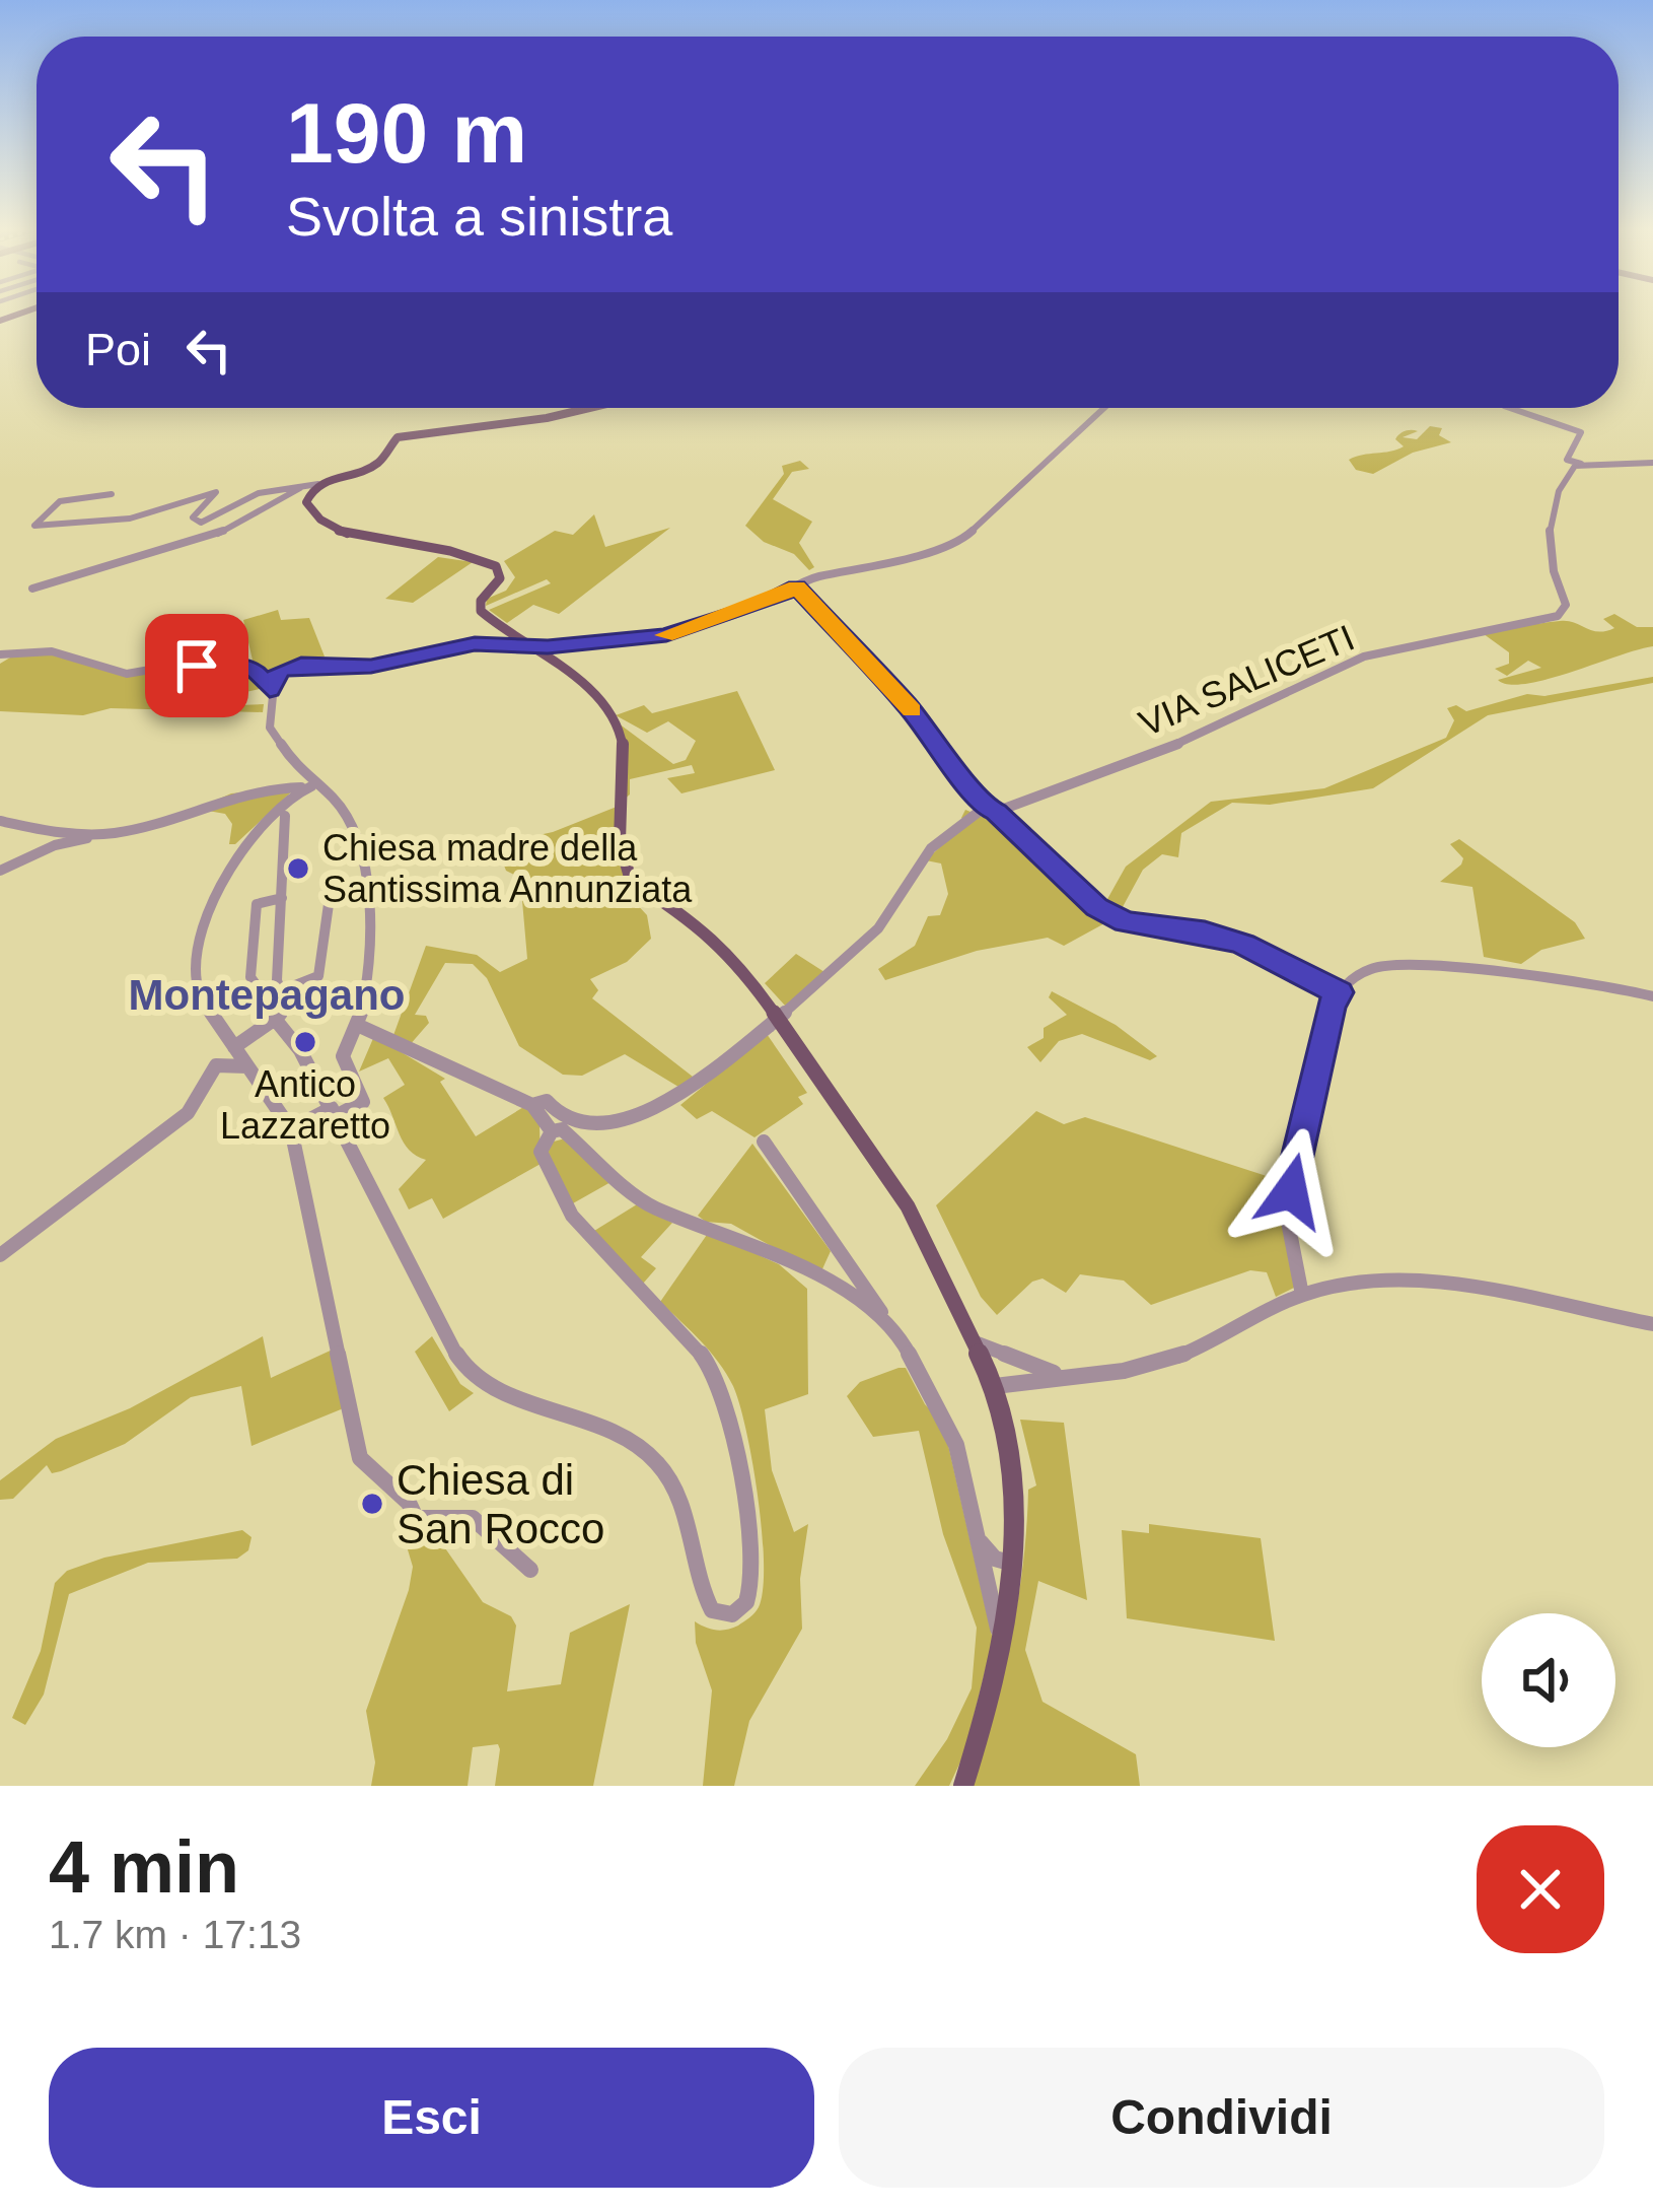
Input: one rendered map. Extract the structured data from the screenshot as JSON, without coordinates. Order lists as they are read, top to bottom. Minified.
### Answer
{"streets":{"street":["VIA SALICETI"]},"districts":["Montepagano"],"places":["Chiesa madre della Santissima Annunziata","Antico Lazzaretto","Chiesa di San Rocco"],"page":{"turn":["190 m","Svolta a sinistra"],"then":"Poi","heading":["4 min","1.7 km · 17:13"],"buttons":["Esci","Condividi"]}}
